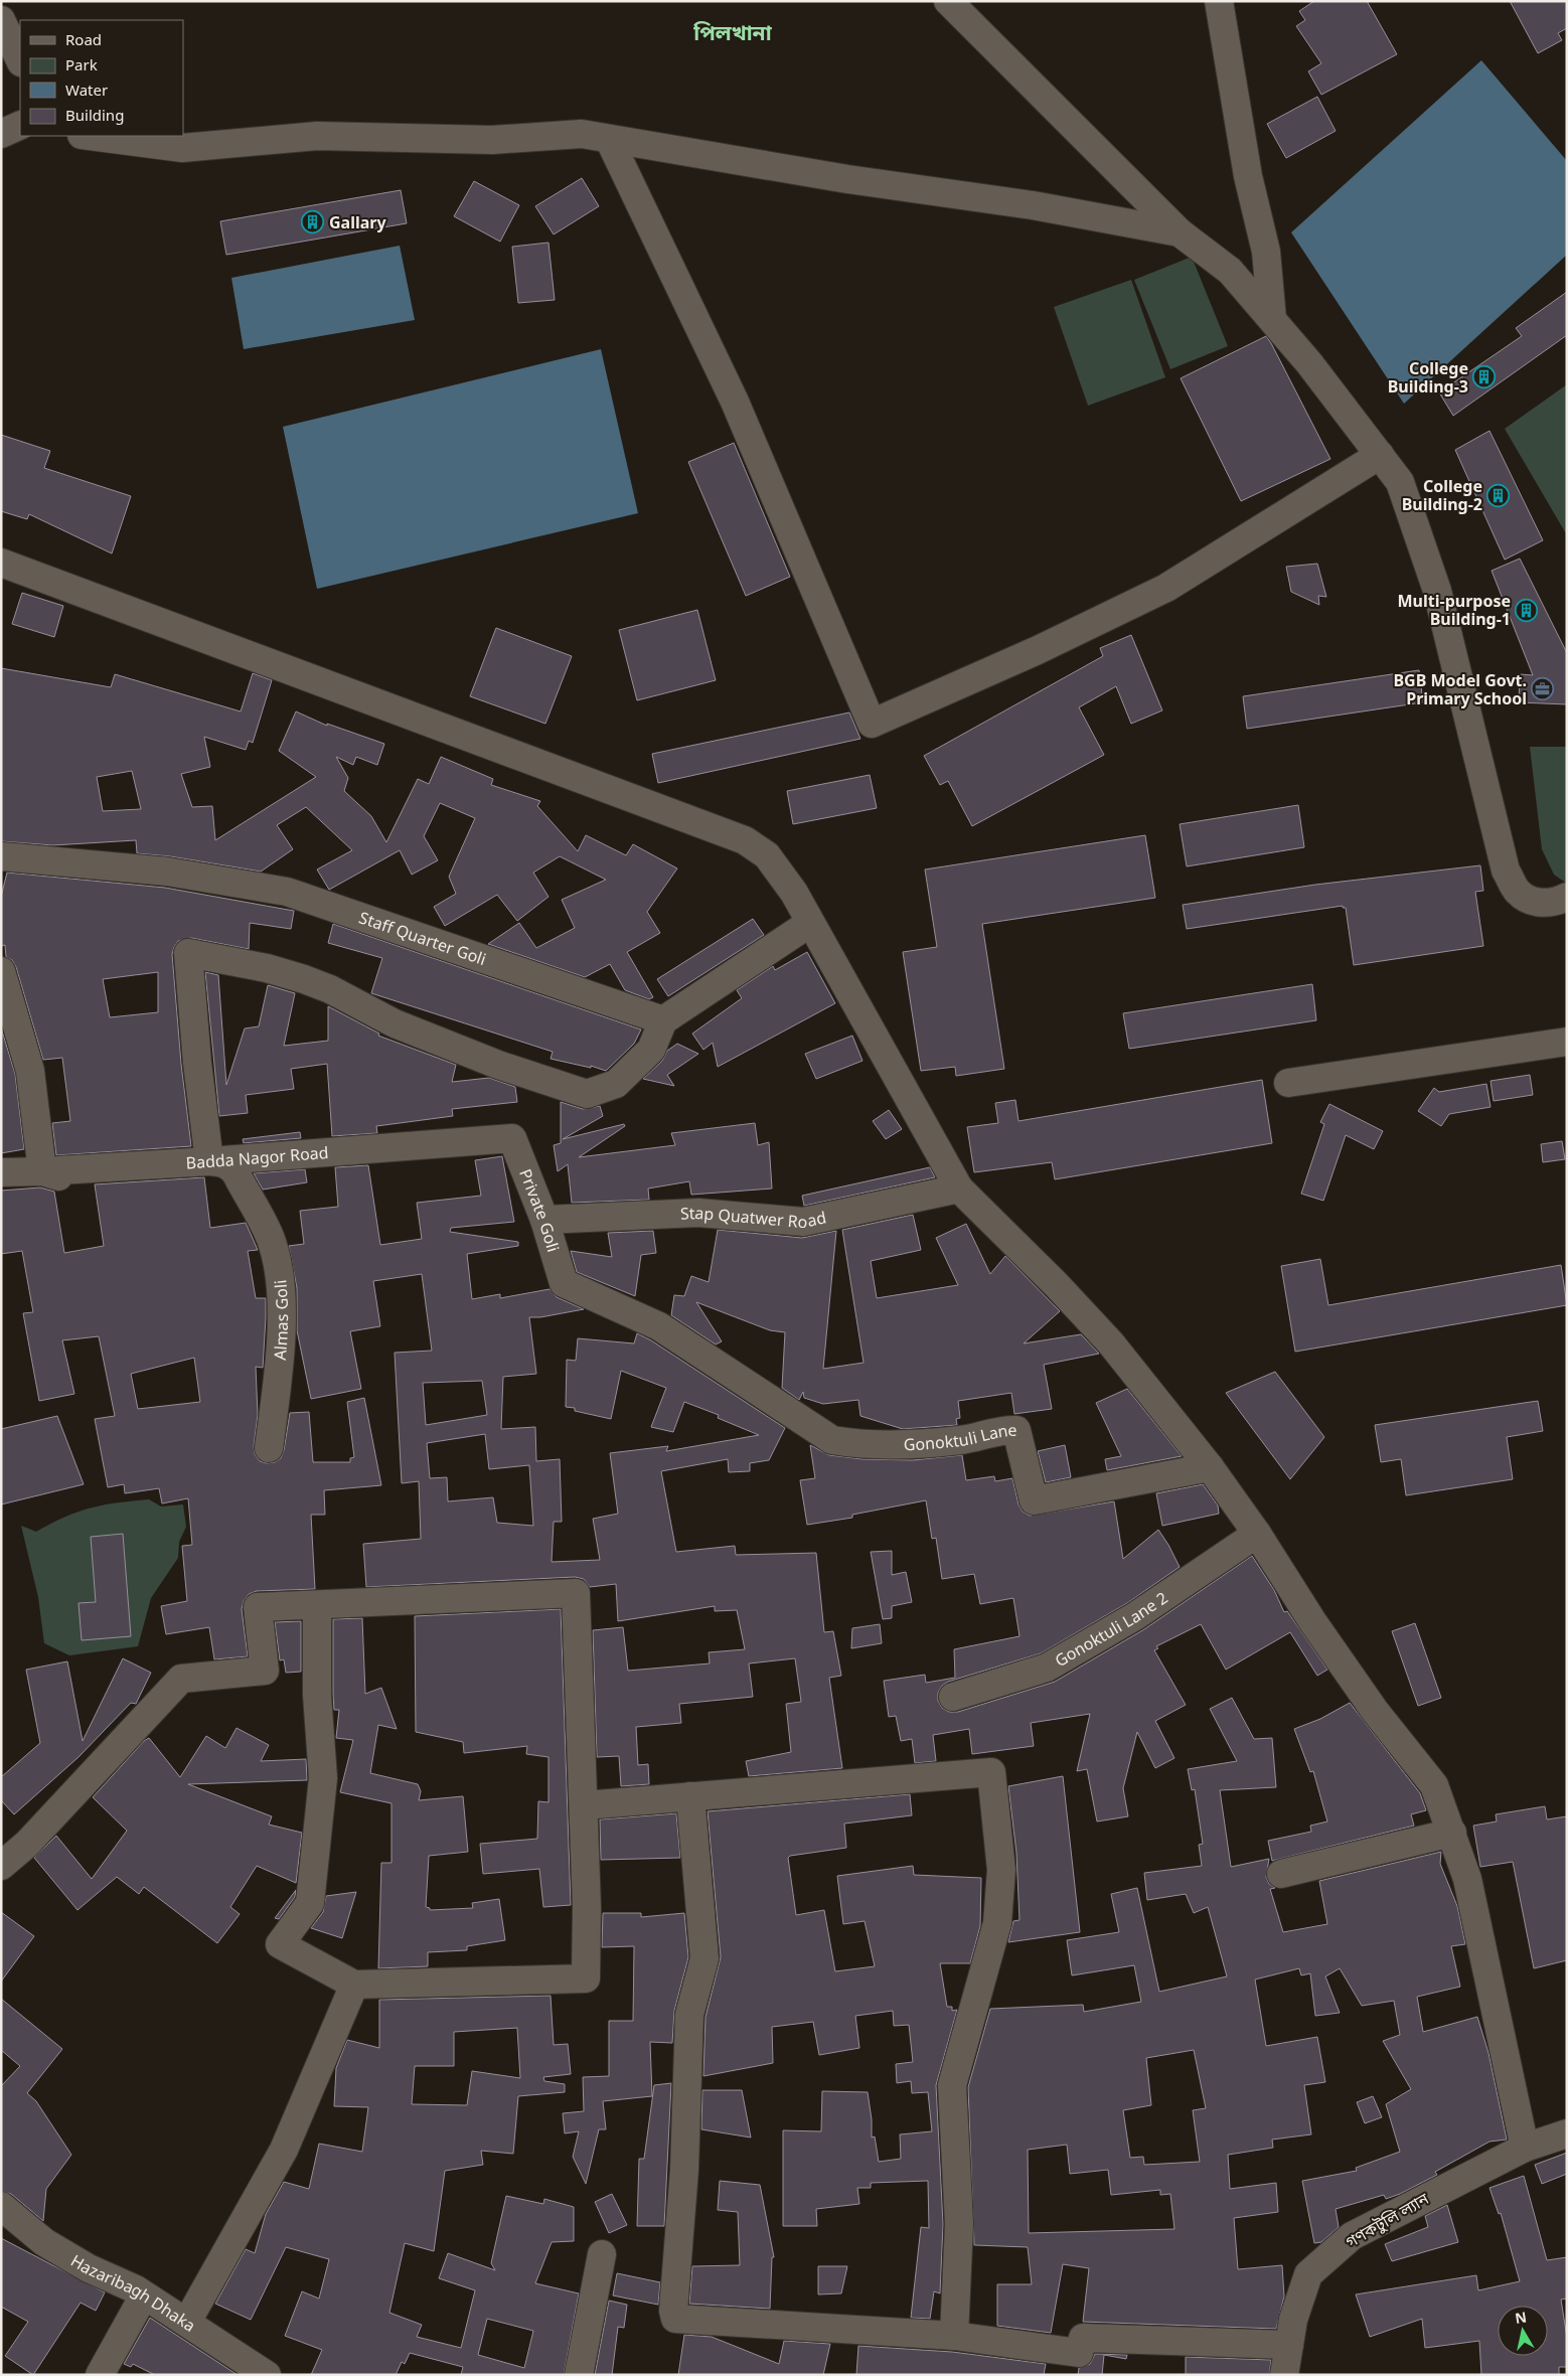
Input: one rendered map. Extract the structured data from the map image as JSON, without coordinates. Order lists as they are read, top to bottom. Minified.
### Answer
{"streets":{"street":["Staff Quarter Goli","Badda Nagor Road","Private Goli","Stap Quatwer Road","Almas Goli","Gonoktuli Lane","Gonoktuli Lane 2","গণকটুলি ল্যান","Hazaribagh Dhaka"]},"crossings":[["Badda Nagor Road","Private Goli"],["Badda Nagor Road","Almas Goli"],["Private Goli","Stap Quatwer Road"],["Private Goli","Gonoktuli Lane"]],"districts":["পিলখানা"],"places":{"building":["Gallary","College Building-3","College Building-2","Multi-purpose Building-1"],"office":["BGB Model Govt. Primary School"]},"legend":["Road","Park","Water","Building"],"north":"top"}
